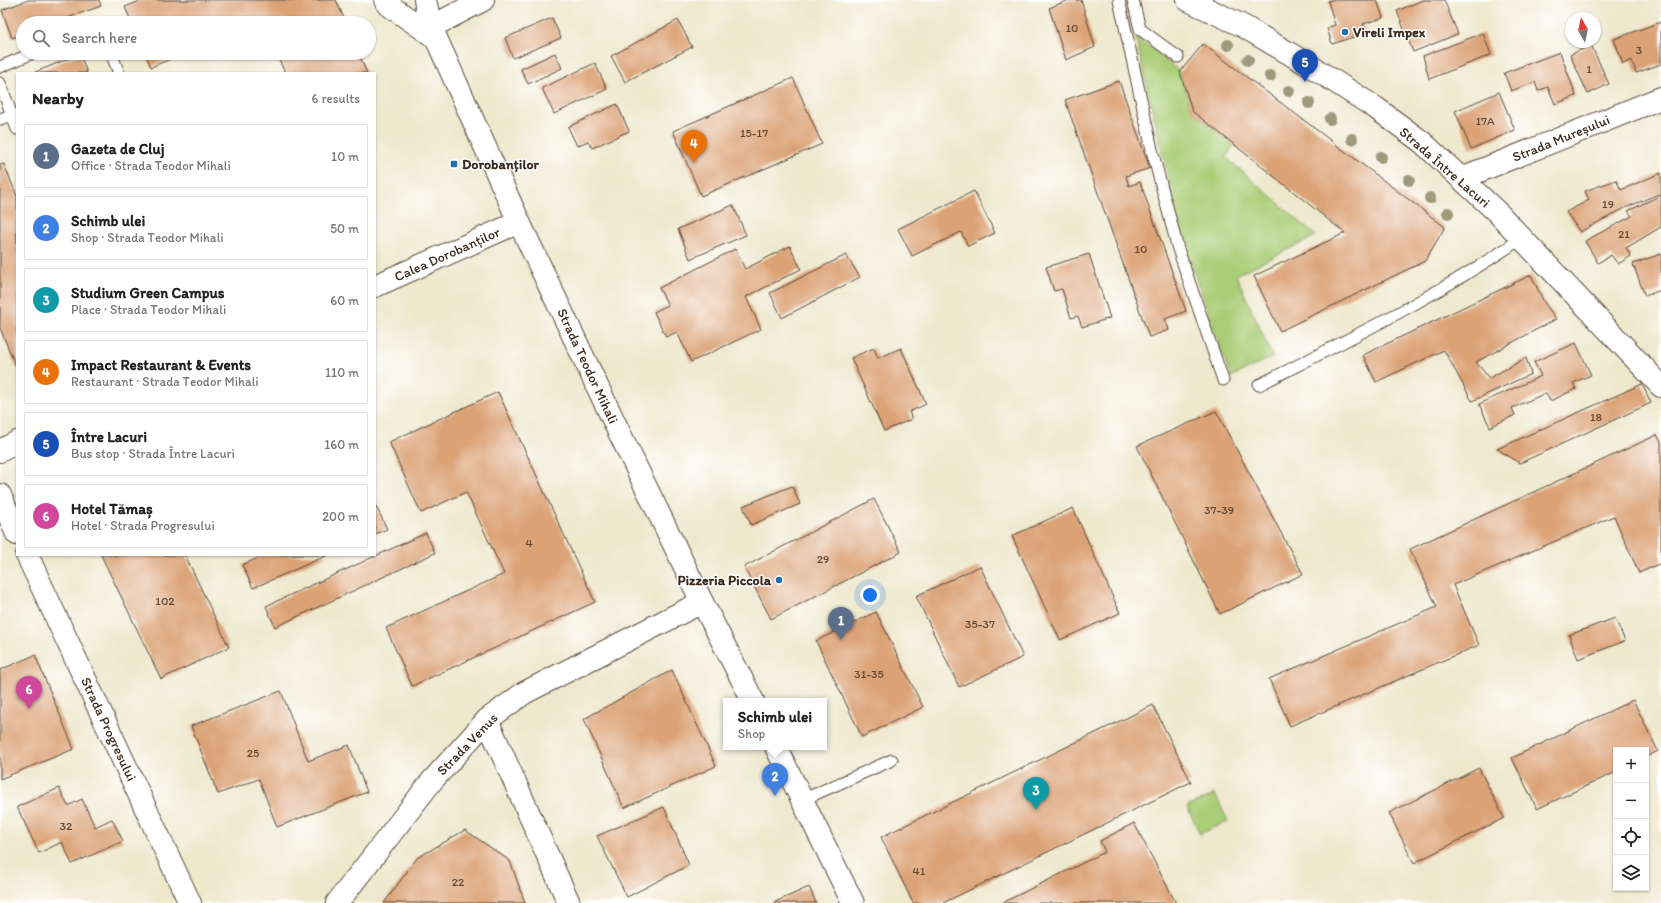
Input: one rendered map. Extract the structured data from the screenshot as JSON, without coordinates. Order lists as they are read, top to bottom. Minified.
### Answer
{"streets":{"street":["Strada Mureșului","Strada Între Lacuri","Calea Dorobanților","Strada Teodor Mihali","Strada Progresului","Strada Venus"]},"crossings":[["Strada Mureșului","Strada Între Lacuri"],["Calea Dorobanților","Strada Teodor Mihali"],["Strada Teodor Mihali","Strada Venus"]],"places":{"other":["Vireli Impex","Pizzeria Piccola"],"transit":["Dorobanților"]},"house_numbers":["10","3","1","17A","15-17","19","21","10","18","37-39","4","29","102","35-37","31-35","25","32","41","22"],"north":"top","page":{"search":"Search here","pins":["5","4","1","6","2","3"],"heading":["Nearby","6 results"],"list":[{"mark":"1","name":"Gazeta de Cluj","note":"Office · Strada Teodor Mihali","value":"10 m"},{"mark":"2","name":"Schimb ulei","note":"Shop · Strada Teodor Mihali","value":"50 m"},{"mark":"3","name":"Studium Green Campus","note":"Place · Strada Teodor Mihali","value":"60 m"},{"mark":"4","name":"Impact Restaurant & Events","note":"Restaurant · Strada Teodor Mihali","value":"110 m"},{"mark":"5","name":"Între Lacuri","note":"Bus stop · Strada Între Lacuri","value":"160 m"},{"mark":"6","name":"Hotel Tămaș","note":"Hotel · Strada Progresului","value":"200 m"}],"popup":["Schimb ulei","Shop"],"map_buttons":["+","−"]}}
